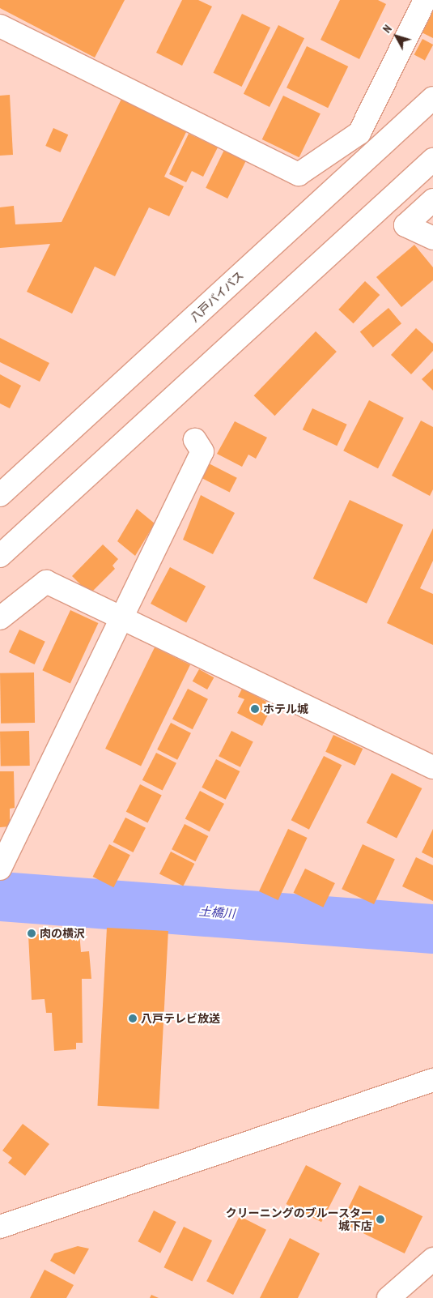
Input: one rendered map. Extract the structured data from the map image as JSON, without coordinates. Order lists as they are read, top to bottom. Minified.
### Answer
{"streets":{"main road":["八戸バイパス"]},"water":["土橋川"],"places":["ホテル城","肉の横沢","八戸テレビ放送","クリーニングのブルースター 城下店"],"north":"top left"}
